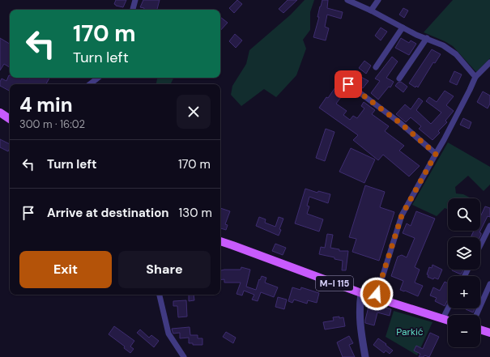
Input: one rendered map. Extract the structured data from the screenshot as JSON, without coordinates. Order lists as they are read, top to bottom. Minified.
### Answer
{"streets":{"main road":["M-I 115"]},"parks":["Parkić"],"page":{"turn":["170 m","Turn left"],"heading":["4 min","300 m · 16:02"],"list":[{"name":"Turn left","value":"170 m"},{"name":"Arrive at destination","value":"130 m"}],"map_buttons":["+","−"],"buttons":["Exit","Share"]}}
